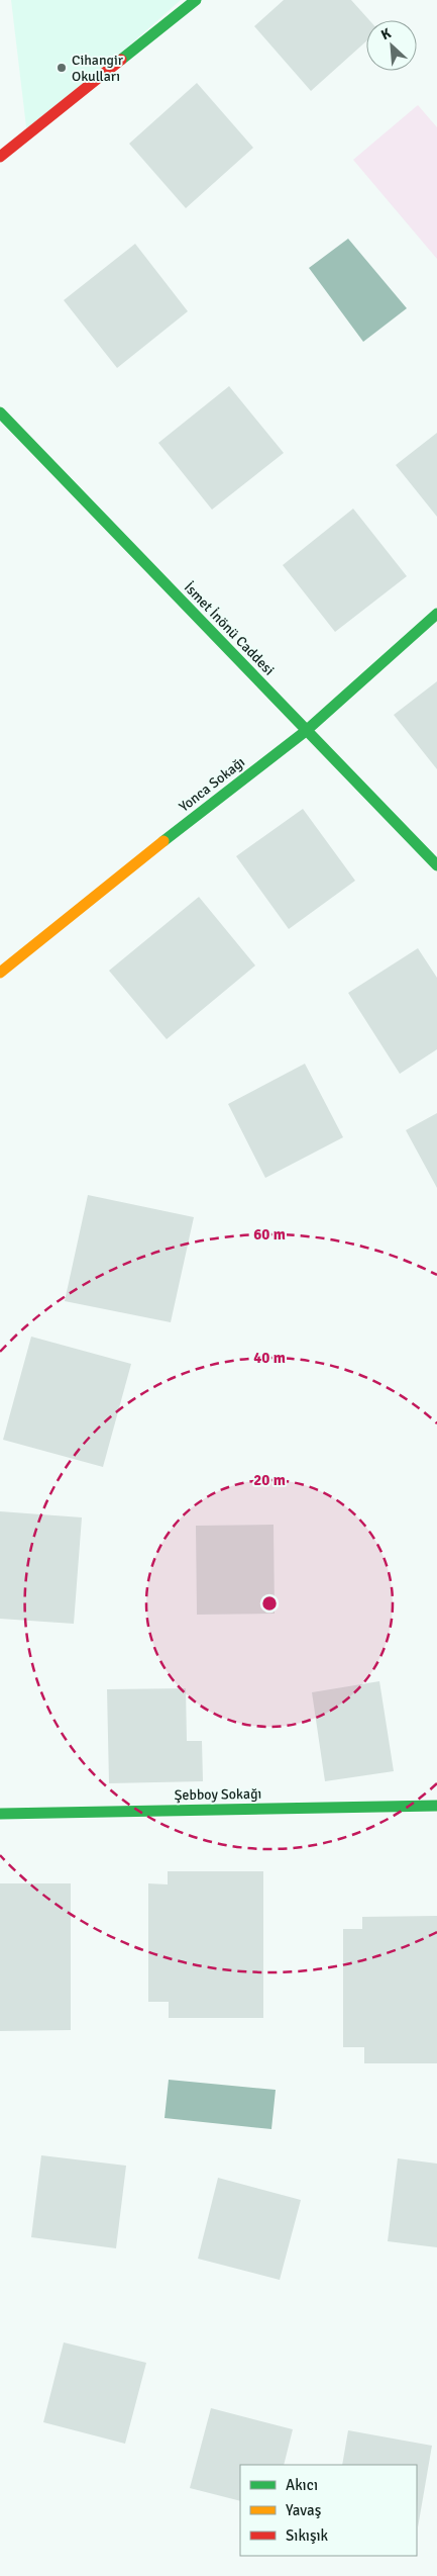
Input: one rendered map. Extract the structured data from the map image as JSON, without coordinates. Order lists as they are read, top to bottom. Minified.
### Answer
{"streets":{"street":["İsmet İnönü Caddesi","Yonca Sokağı","Şebboy Sokağı"]},"crossings":[["İsmet İnönü Caddesi","Yonca Sokağı"]],"places":["Cihangir Okulları"],"legend":["Akıcı","Yavaş","Sıkışık"],"north":"top left","rings":["60 m","40 m","20 m"]}
